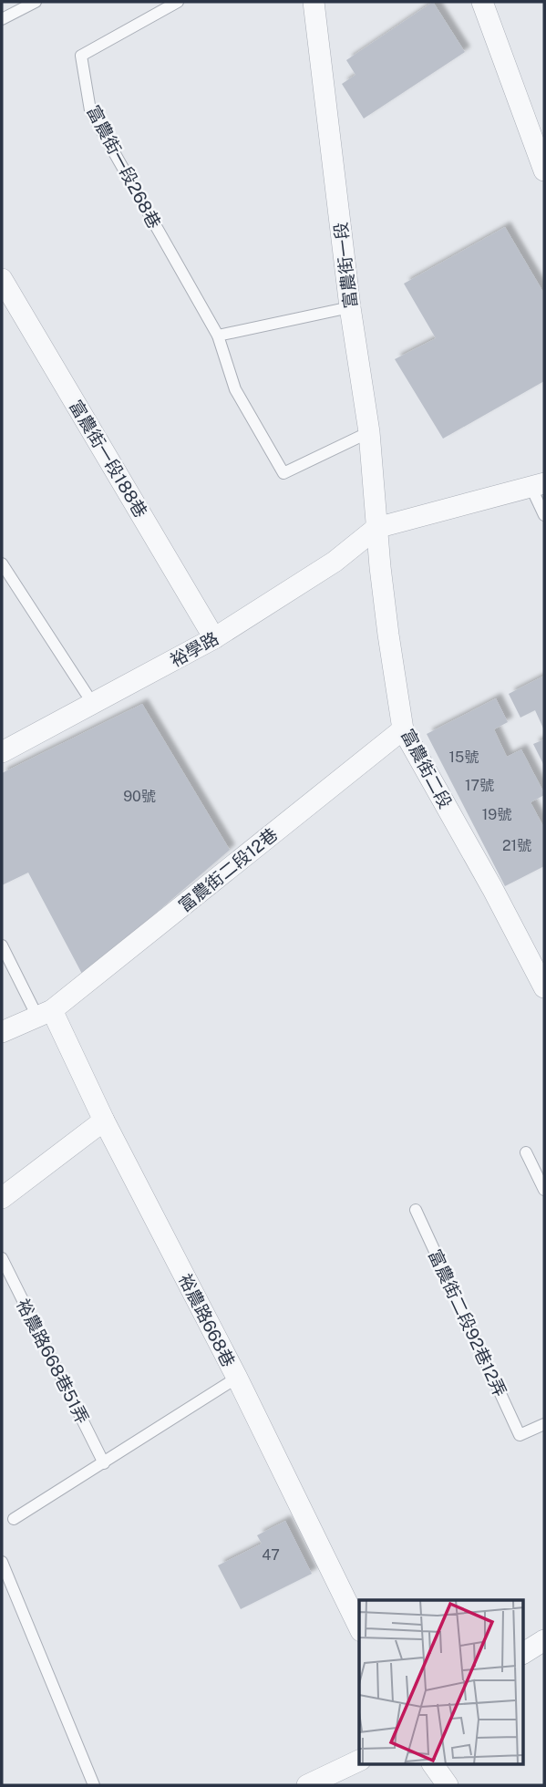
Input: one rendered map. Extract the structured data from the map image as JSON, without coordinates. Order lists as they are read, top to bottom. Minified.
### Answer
{"streets":{"street":["富農街一段","富農街一段188巷","裕學路","富農街二段","富農街二段12巷","裕農路668巷"],"lane":["富農街一段268巷","富農街二段92巷12弄","裕農路668巷51弄"]},"crossings":[["富農街一段","裕學路"],["富農街一段","富農街二段"],["富農街一段188巷","裕學路"],["裕學路","富農街二段"],["富農街二段","富農街二段12巷"],["富農街二段12巷","裕農路668巷"]],"house_numbers":["15號","17號","90號","19號","21號","47"]}
